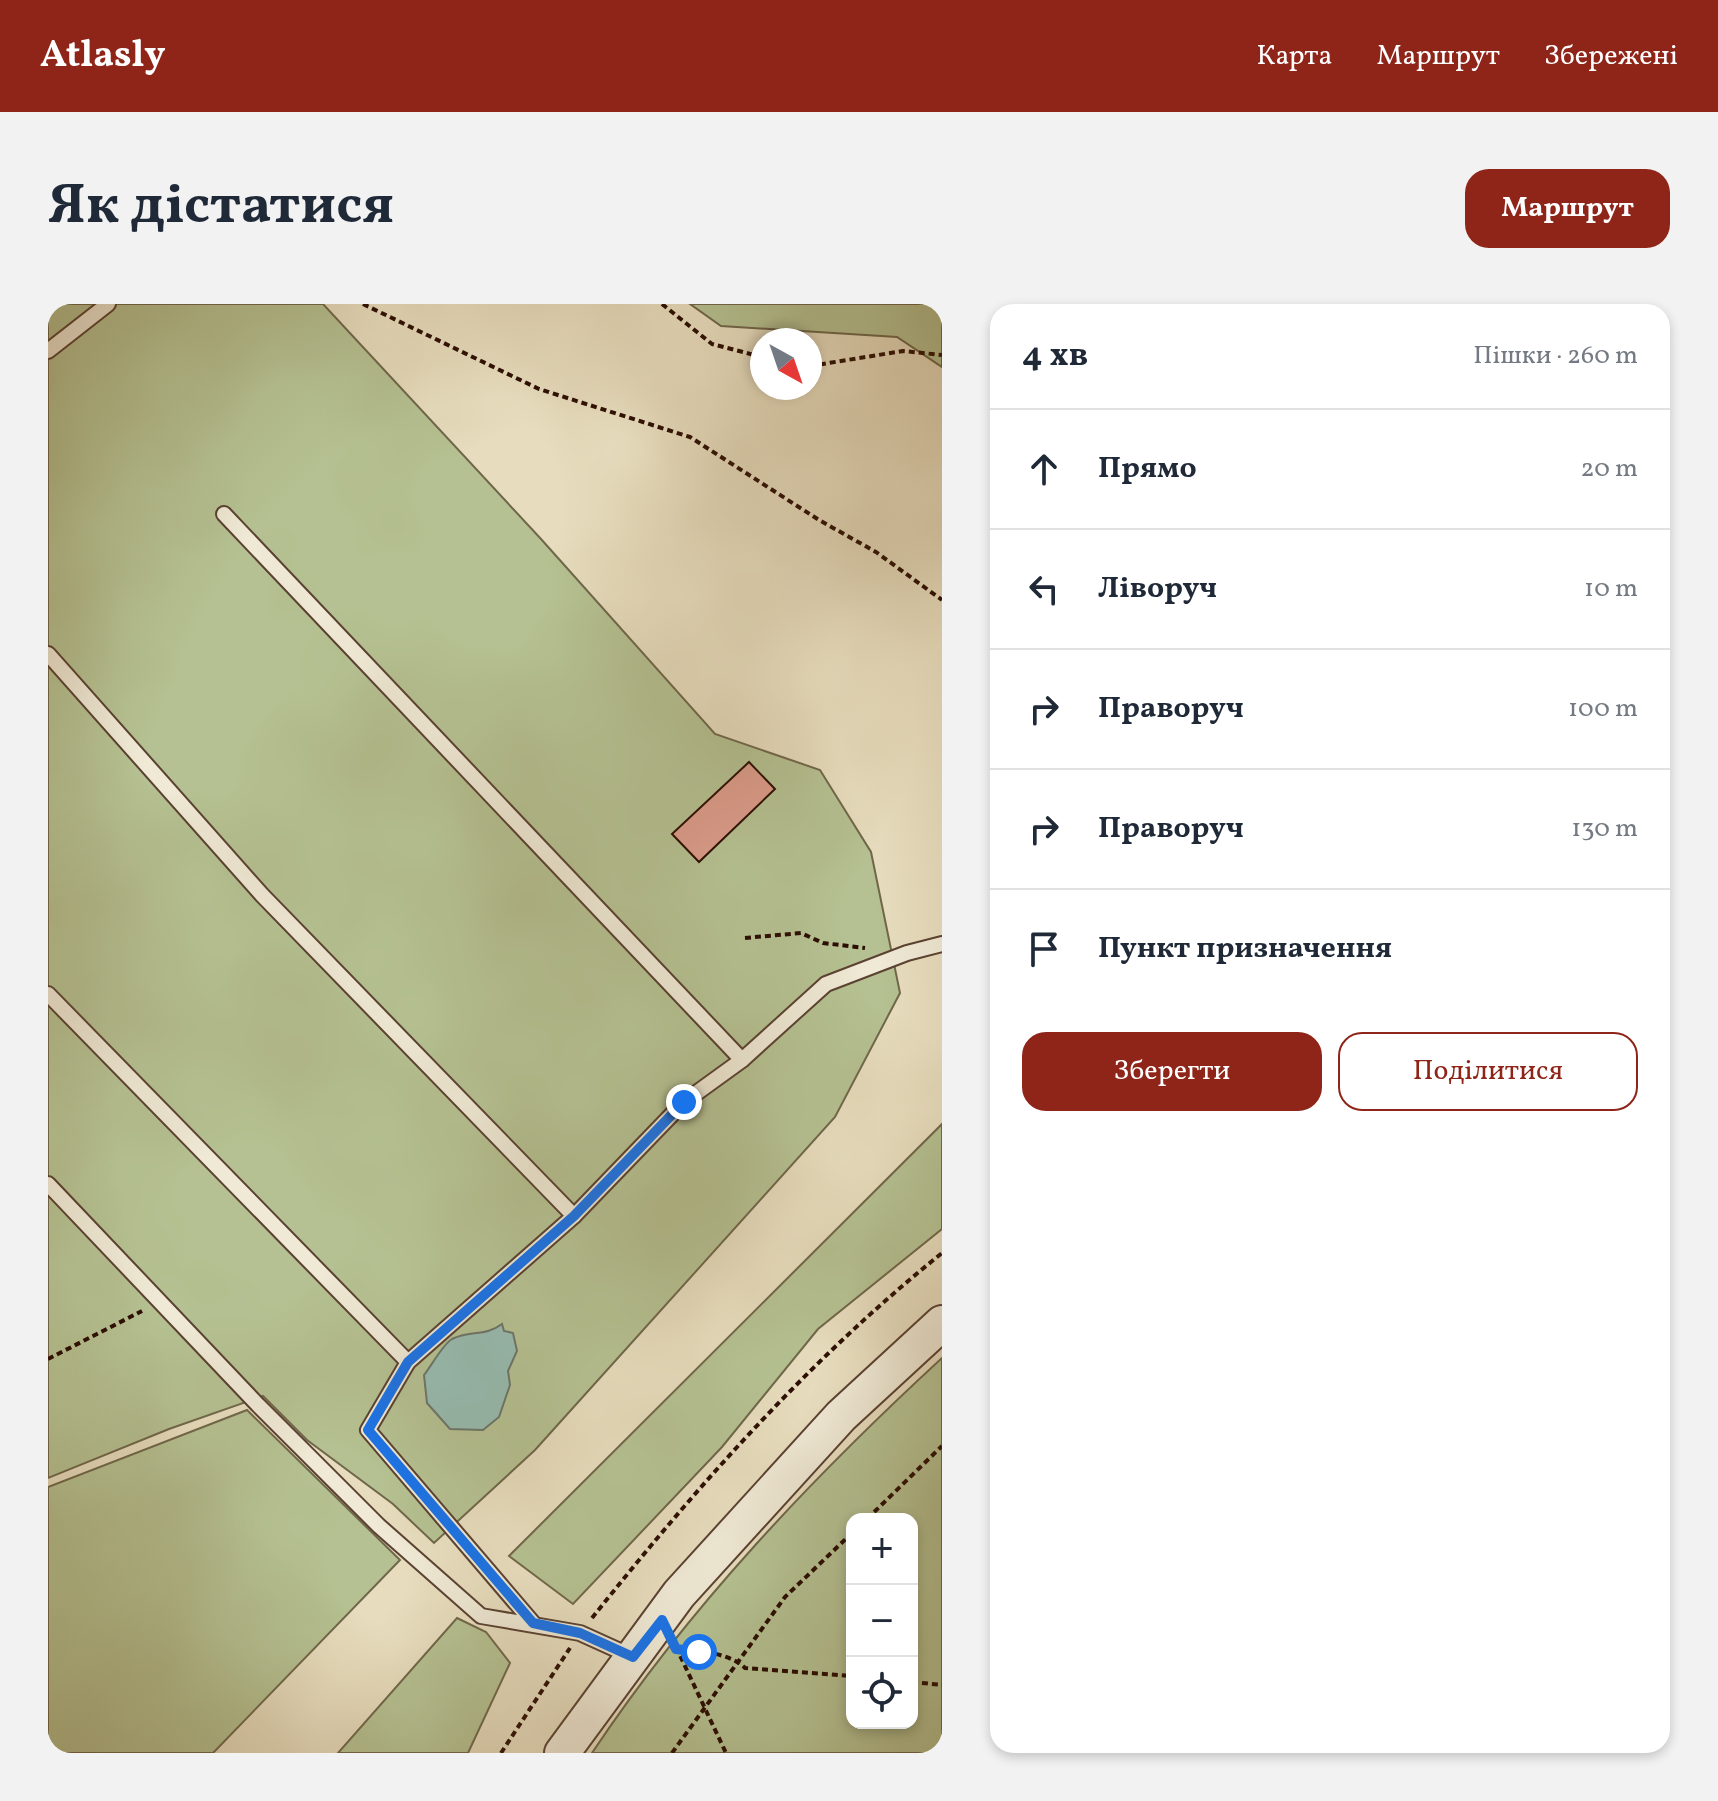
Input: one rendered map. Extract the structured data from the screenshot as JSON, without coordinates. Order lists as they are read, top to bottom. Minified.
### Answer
{"north":"bottom right","page":{"header":"Atlasly","nav":["Карта","Маршрут","Збережені"],"title":"Як дістатися","buttons":["Маршрут",["Зберегти","Поділитися"]],"heading":["4 хв","Пішки · 260 m"],"list":[["Прямо","20 m"],["Ліворуч","10 m"],["Праворуч","100 m"],["Праворуч","130 m"],"Пункт призначення"],"map_buttons":["+","−"]}}
